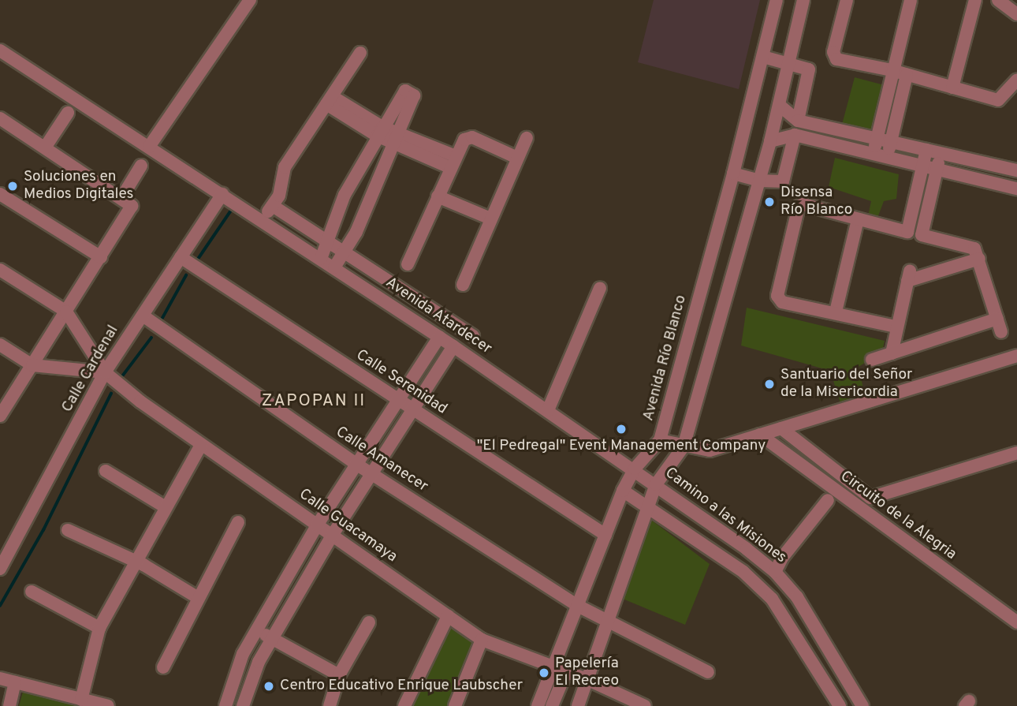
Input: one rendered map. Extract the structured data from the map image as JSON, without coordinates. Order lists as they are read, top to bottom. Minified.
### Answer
{"streets":{"street":["Avenida Atardecer","Avenida Río Blanco","Calle Cardenal","Calle Serenidad","Calle Amanecer","Camino a las Misiones","Circuito de la Alegria","Calle Guacamaya"]},"crossings":[["Avenida Atardecer","Avenida Río Blanco"],["Avenida Atardecer","Calle Cardenal"],["Avenida Atardecer","Camino a las Misiones"],["Avenida Río Blanco","Calle Serenidad"],["Avenida Río Blanco","Calle Amanecer"],["Avenida Río Blanco","Camino a las Misiones"],["Avenida Río Blanco","Calle Guacamaya"],["Calle Cardenal","Calle Serenidad"],["Calle Cardenal","Calle Amanecer"],["Calle Cardenal","Calle Guacamaya"]],"districts":["ZAPOPAN II"],"places":["Soluciones en Medios Digitales","Disensa Río Blanco","Santuario del Señor de la Misericordia","\"El Pedregal\" Event Management Company","Papelería El Recreo","Centro Educativo Enrique Laubscher"]}
